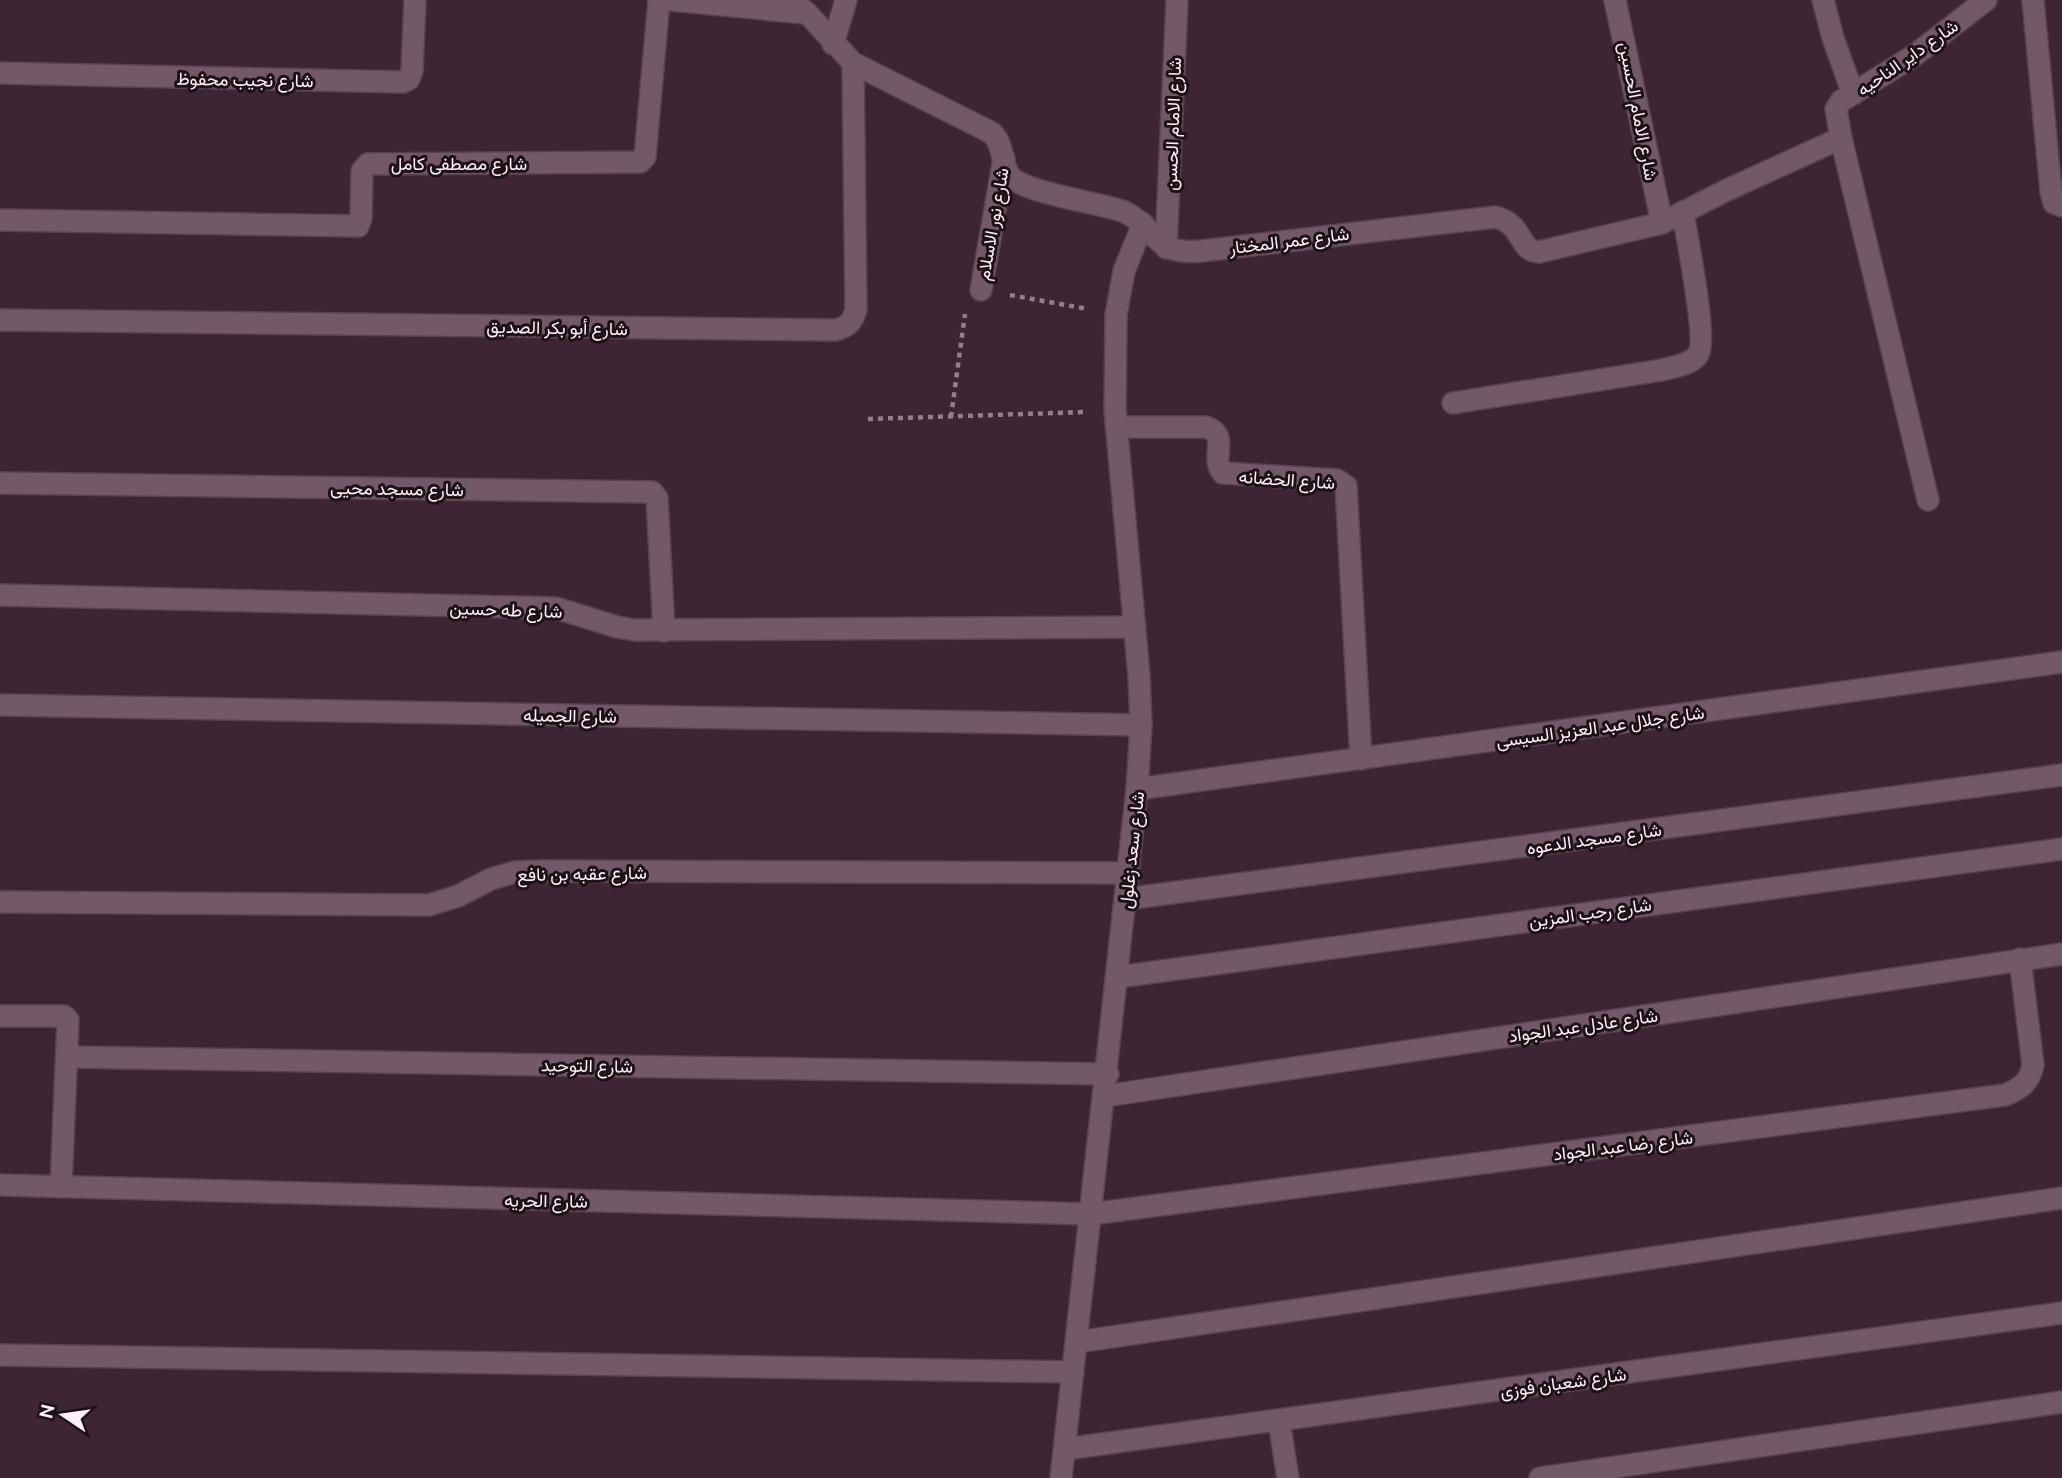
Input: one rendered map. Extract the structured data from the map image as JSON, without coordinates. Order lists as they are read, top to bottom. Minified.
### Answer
{"streets":{"street":["شارع داير الناحيه","شارع نجيب محفوظ","شارع الامام الحسين","شارع الامام الحسن","شارع مصطفى كامل","شارع نور الاسلام","شارع عمر المختار","شارع أبو بكر الصديق","شارع الحضانه","شارع مسجد محيى","شارع طه حسين","شارع الجميله","شارع جلال عبد العزيز السيسى","شارع مسجد الدعوه","شارع سعد زغلول","شارع عقبه بن نافع","شارع رجب المزين","شارع عادل عبد الجواد","شارع التوحيد","شارع رضا عبد الجواد","شارع الحريه","شارع شعبان فوزى"]},"crossings":[["شارع داير الناحيه","شارع عمر المختار"],["شارع الامام الحسين","شارع عمر المختار"],["شارع الامام الحسن","شارع عمر المختار"],["شارع الحضانه","شارع جلال عبد العزيز السيسى"],["شارع الحضانه","شارع سعد زغلول"],["شارع مسجد محيى","شارع طه حسين"],["شارع طه حسين","شارع سعد زغلول"],["شارع الجميله","شارع سعد زغلول"],["شارع جلال عبد العزيز السيسى","شارع سعد زغلول"],["شارع مسجد الدعوه","شارع سعد زغلول"],["شارع سعد زغلول","شارع عقبه بن نافع"],["شارع سعد زغلول","شارع رجب المزين"],["شارع سعد زغلول","شارع عادل عبد الجواد"],["شارع سعد زغلول","شارع التوحيد"],["شارع سعد زغلول","شارع رضا عبد الجواد"],["شارع سعد زغلول","شارع الحريه"],["شارع سعد زغلول","شارع شعبان فوزى"],["شارع عادل عبد الجواد","شارع رضا عبد الجواد"],["شارع رضا عبد الجواد","شارع الحريه"]],"north":"left"}
